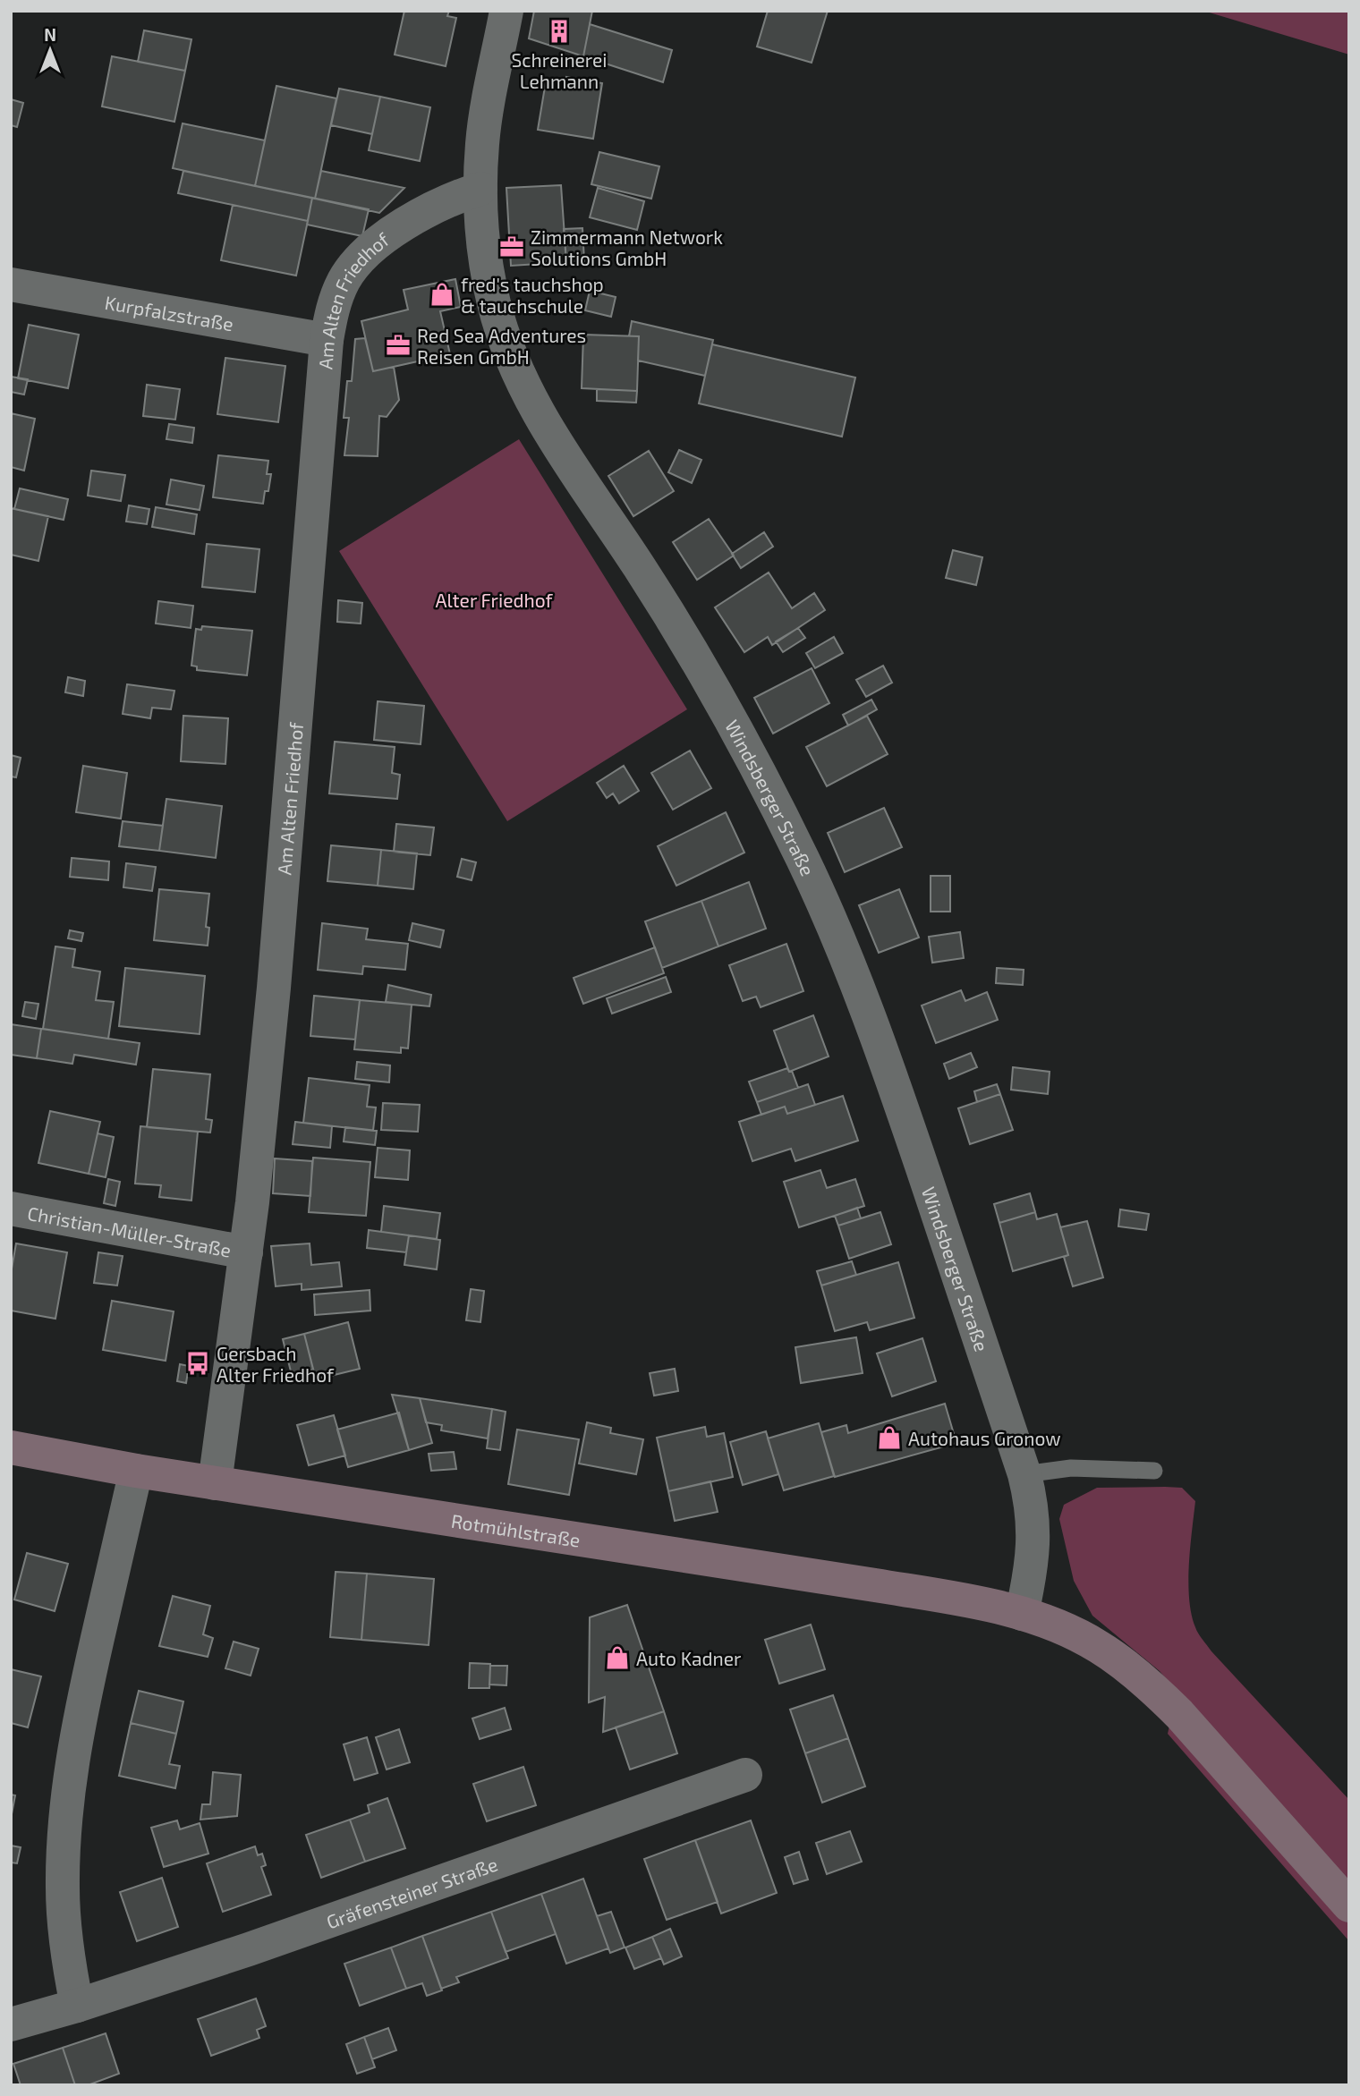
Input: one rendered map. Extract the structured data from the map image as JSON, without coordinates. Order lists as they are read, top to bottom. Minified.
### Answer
{"streets":{"street":["Am Alten Friedhof","Kurpfalzstraße","Windsberger Straße","Christian-Müller-Straße","Rotmühlstraße","Gräfensteiner Straße"]},"crossings":[["Am Alten Friedhof","Kurpfalzstraße"],["Am Alten Friedhof","Windsberger Straße"],["Am Alten Friedhof","Christian-Müller-Straße"],["Am Alten Friedhof","Rotmühlstraße"],["Windsberger Straße","Rotmühlstraße"]],"parks":["Alter Friedhof"],"places":{"building":["Schreinerei Lehmann"],"office":["Zimmermann Network Solutions GmbH","Red Sea Adventures Reisen GmbH"],"shop":["fred's tauchshop & tauchschule","Autohaus Gronow","Auto Kadner"],"bus stop":["Gersbach Alter Friedhof"]},"north":"top"}
